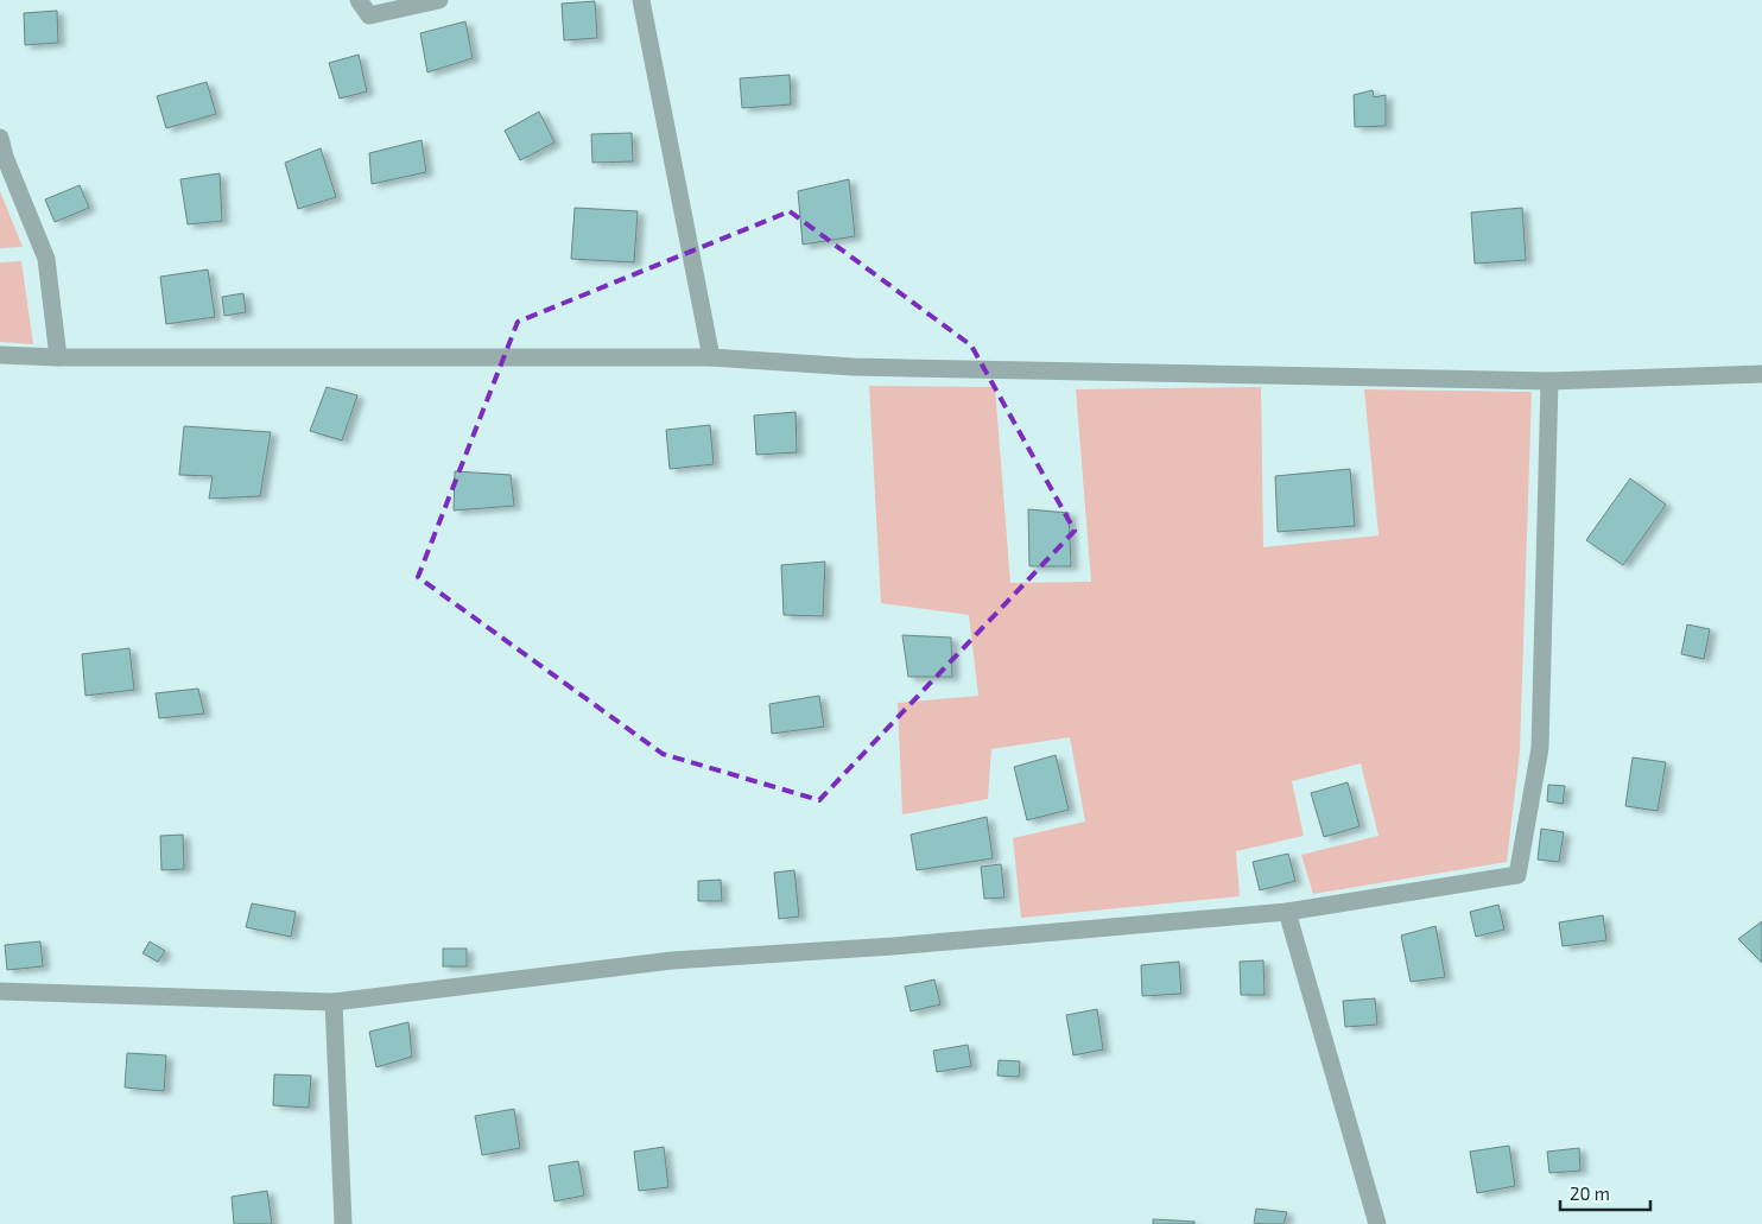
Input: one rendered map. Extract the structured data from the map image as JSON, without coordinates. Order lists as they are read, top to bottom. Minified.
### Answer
{"scale_bar":"20 m"}
